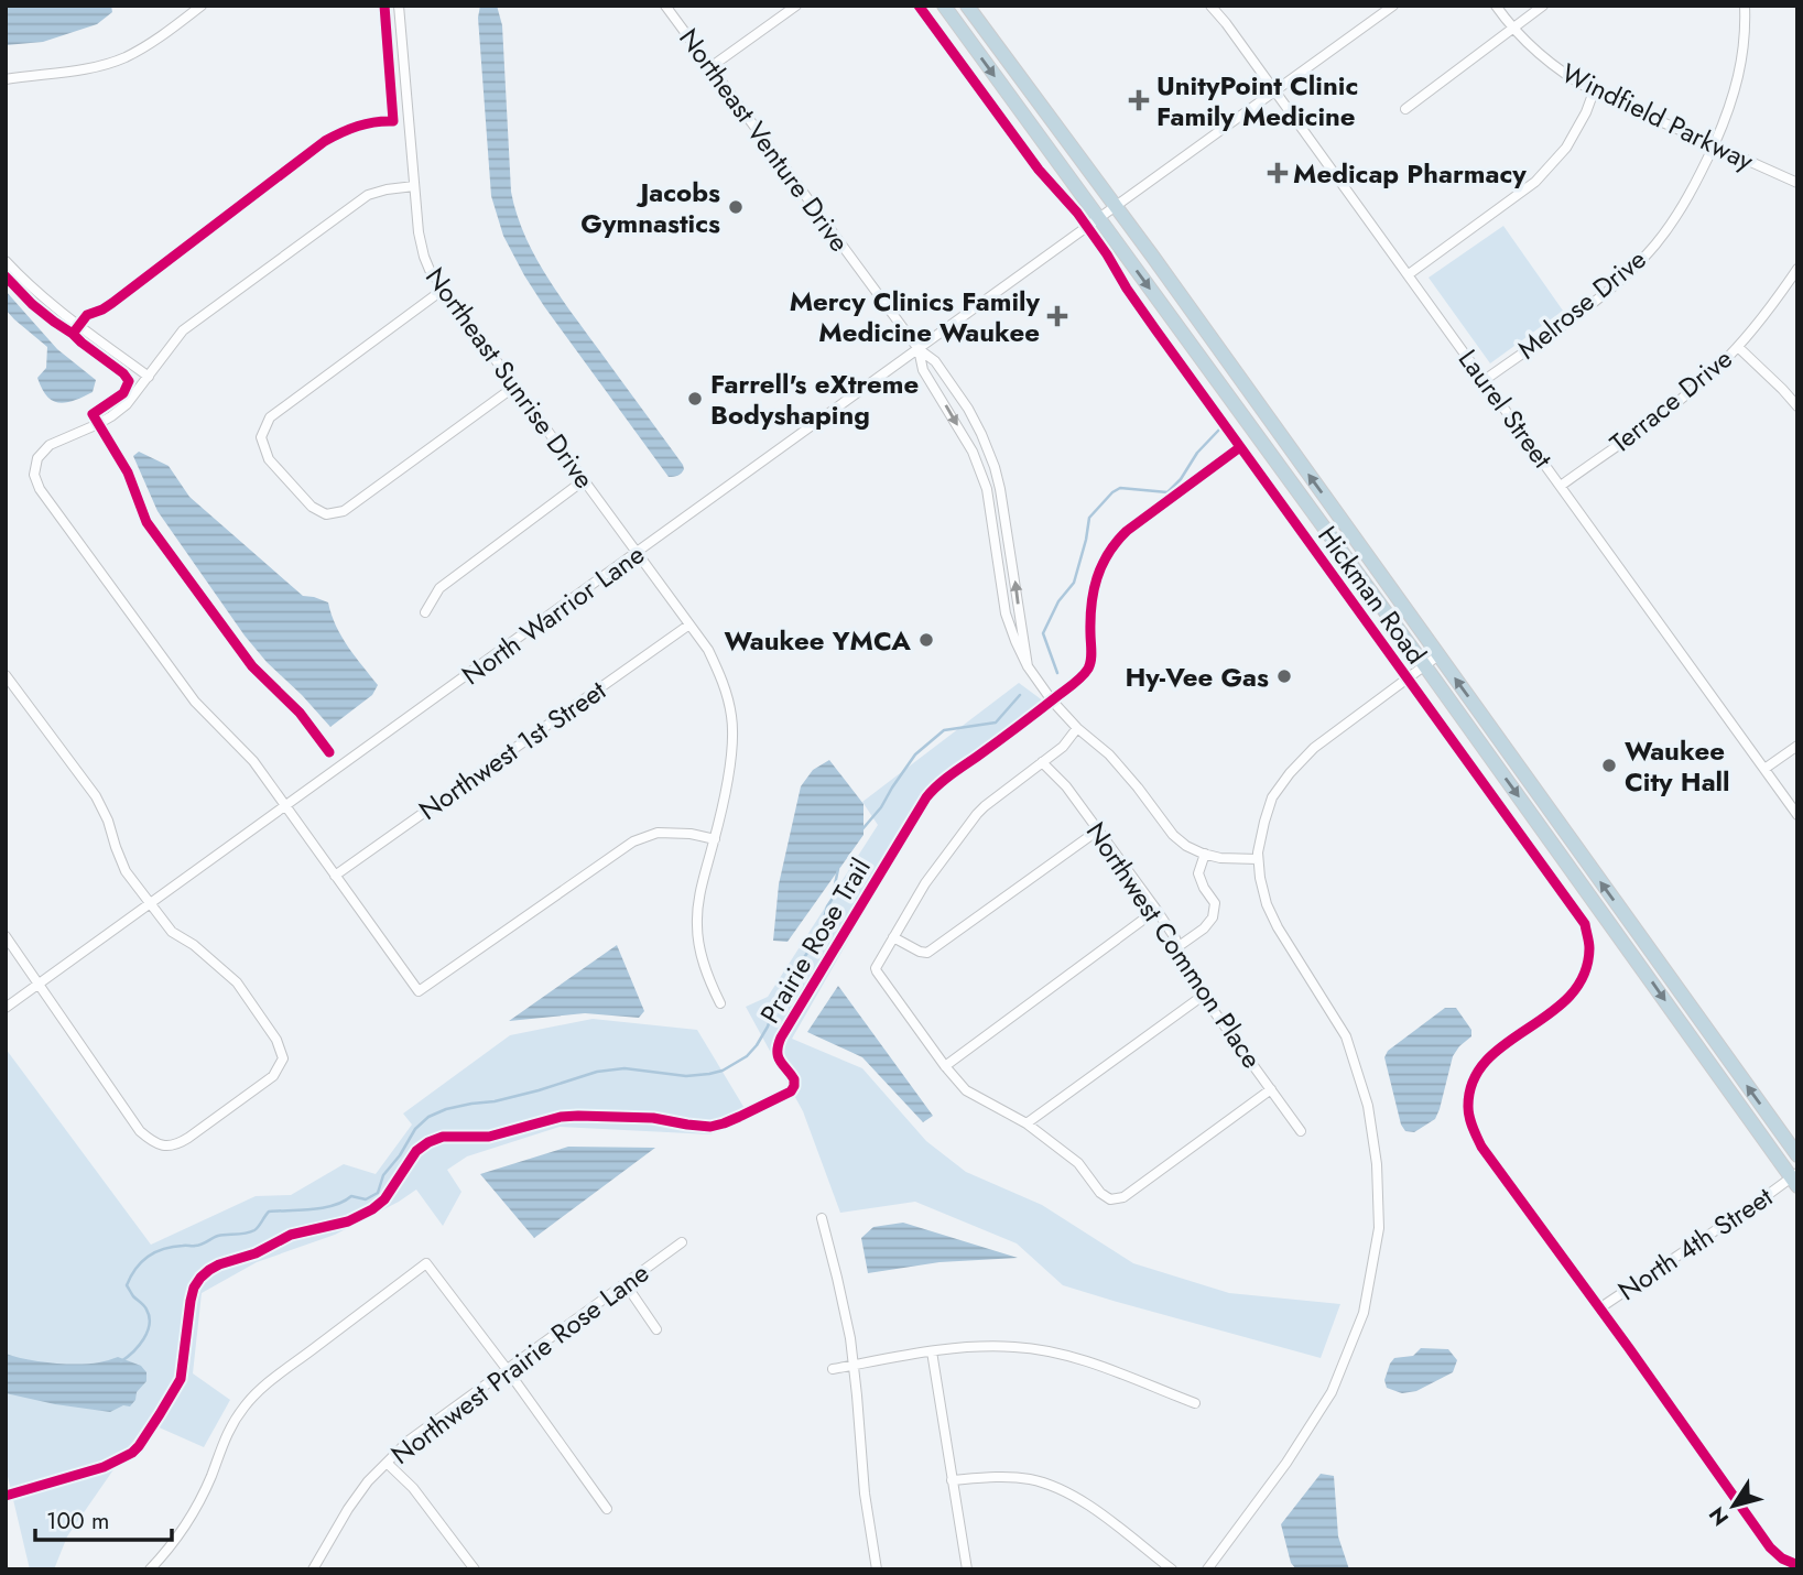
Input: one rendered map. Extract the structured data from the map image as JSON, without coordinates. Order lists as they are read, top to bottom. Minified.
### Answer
{"streets":{"highway":["Hickman Road"],"street":["Windfield Parkway","Northeast Venture Drive","Melrose Drive","Northeast Sunrise Drive","Terrace Drive","Laurel Street","North Warrior Lane","Northwest 1st Street","Northwest Common Place","North 4th Street","Northwest Prairie Rose Lane"],"cycle path":["Prairie Rose Trail"]},"crossings":[["Windfield Parkway","Melrose Drive"],["Northeast Venture Drive","North Warrior Lane"],["Melrose Drive","Laurel Street"],["Northeast Sunrise Drive","North Warrior Lane"],["Northeast Sunrise Drive","Northwest 1st Street"],["Terrace Drive","Laurel Street"],["Laurel Street","North Warrior Lane"],["Hickman Road","North Warrior Lane"],["Hickman Road","North 4th Street"]],"places":{"health":["UnityPoint Clinic Family Medicine","Medicap Pharmacy","Mercy Clinics Family Medicine Waukee"],"other":["Jacobs Gymnastics","Farrell's eXtreme Bodyshaping","Waukee YMCA","Hy-Vee Gas","Waukee City Hall"]},"scale_bar":"100 m","north":"bottom left"}
